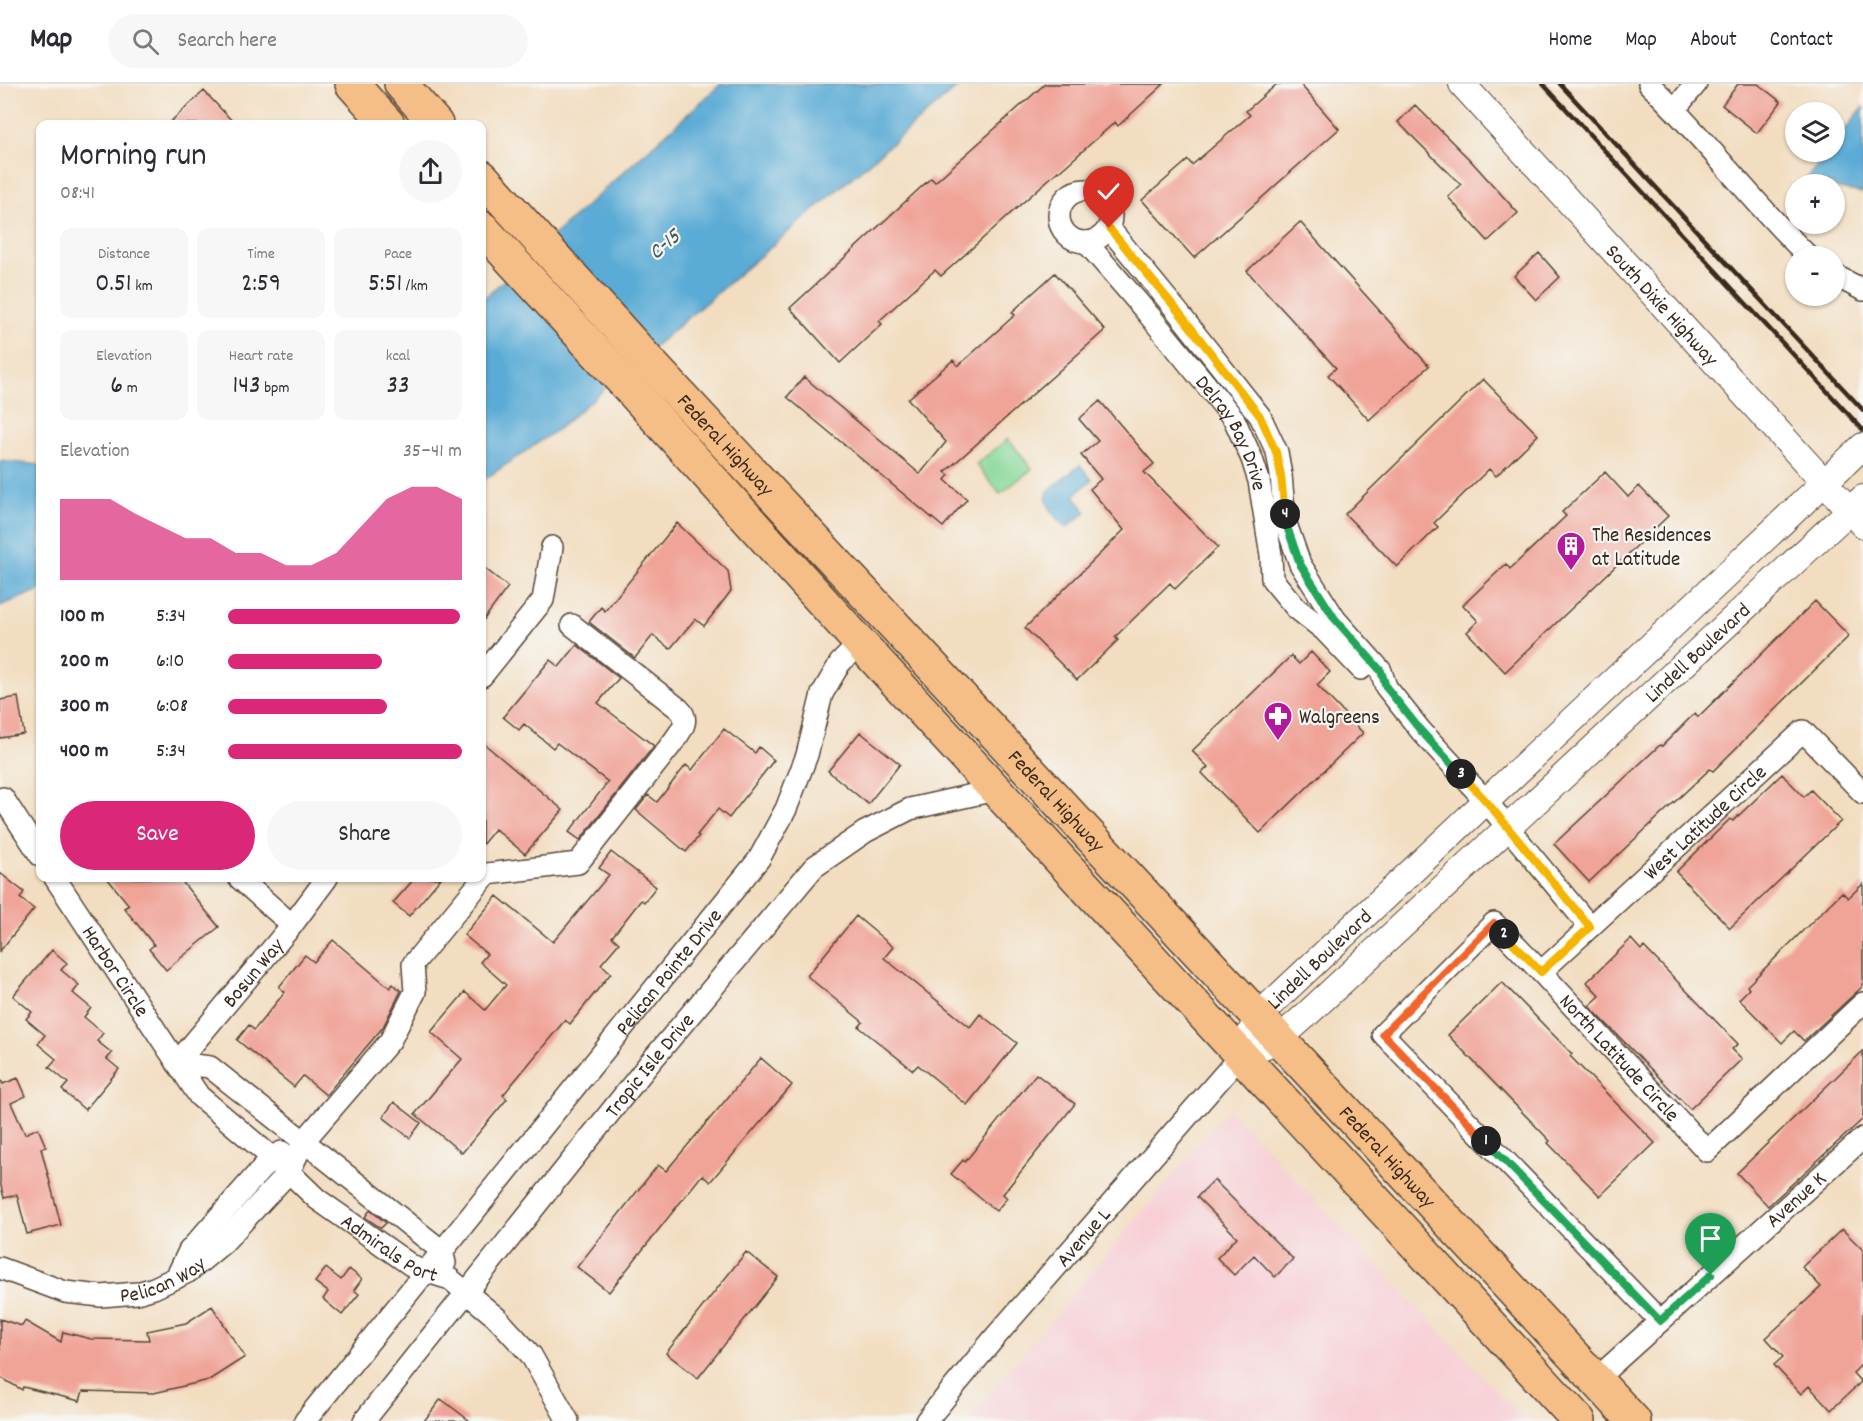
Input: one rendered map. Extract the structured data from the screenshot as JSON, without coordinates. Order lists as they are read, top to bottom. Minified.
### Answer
{"streets":{"main road":["Federal Highway"],"street":["South Dixie Highway","Delray Bay Drive","Lindell Boulevard","West Latitude Circle","Harbor Circle","Bosun Way","Pelican Pointe Drive","North Latitude Circle","Tropic Isle Drive","Avenue K","Avenue L","Admirals Port","Pelican Way"]},"crossings":[["South Dixie Highway","Lindell Boulevard"],["Delray Bay Drive","Lindell Boulevard"],["Delray Bay Drive","West Latitude Circle"],["Federal Highway","Lindell Boulevard"],["Federal Highway","Pelican Pointe Drive"],["Federal Highway","Tropic Isle Drive"],["Federal Highway","Avenue K"],["Federal Highway","Avenue L"],["Lindell Boulevard","Avenue L"],["West Latitude Circle","North Latitude Circle"],["Harbor Circle","Bosun Way"],["Harbor Circle","Admirals Port"],["Bosun Way","Admirals Port"],["Pelican Pointe Drive","Admirals Port"],["North Latitude Circle","Avenue K"],["Admirals Port","Pelican Way"]],"water":["C-15"],"places":{"building":["The Residences at Latitude"],"pharmacy":["Walgreens"]},"page":{"header":"Map","search":"Search here","nav":["Home","Map","About","Contact"],"map_buttons":["+","−"],"heading":["Morning run","08:41"],"stats":[["Distance","0.51 km"],["Time","2:59"],["Pace","5:51 /km"],["Elevation","6 m"],["Heart rate","143 bpm"],["kcal","33"]],"chart":["Elevation","35–41 m"],"pins":["4","3","2","1"],"list":[{"name":"100 m","note":"5:34"},{"name":"200 m","note":"6:10"},{"name":"300 m","note":"6:08"},{"name":"400 m","note":"5:34"}],"buttons":["Save","Share"]}}
